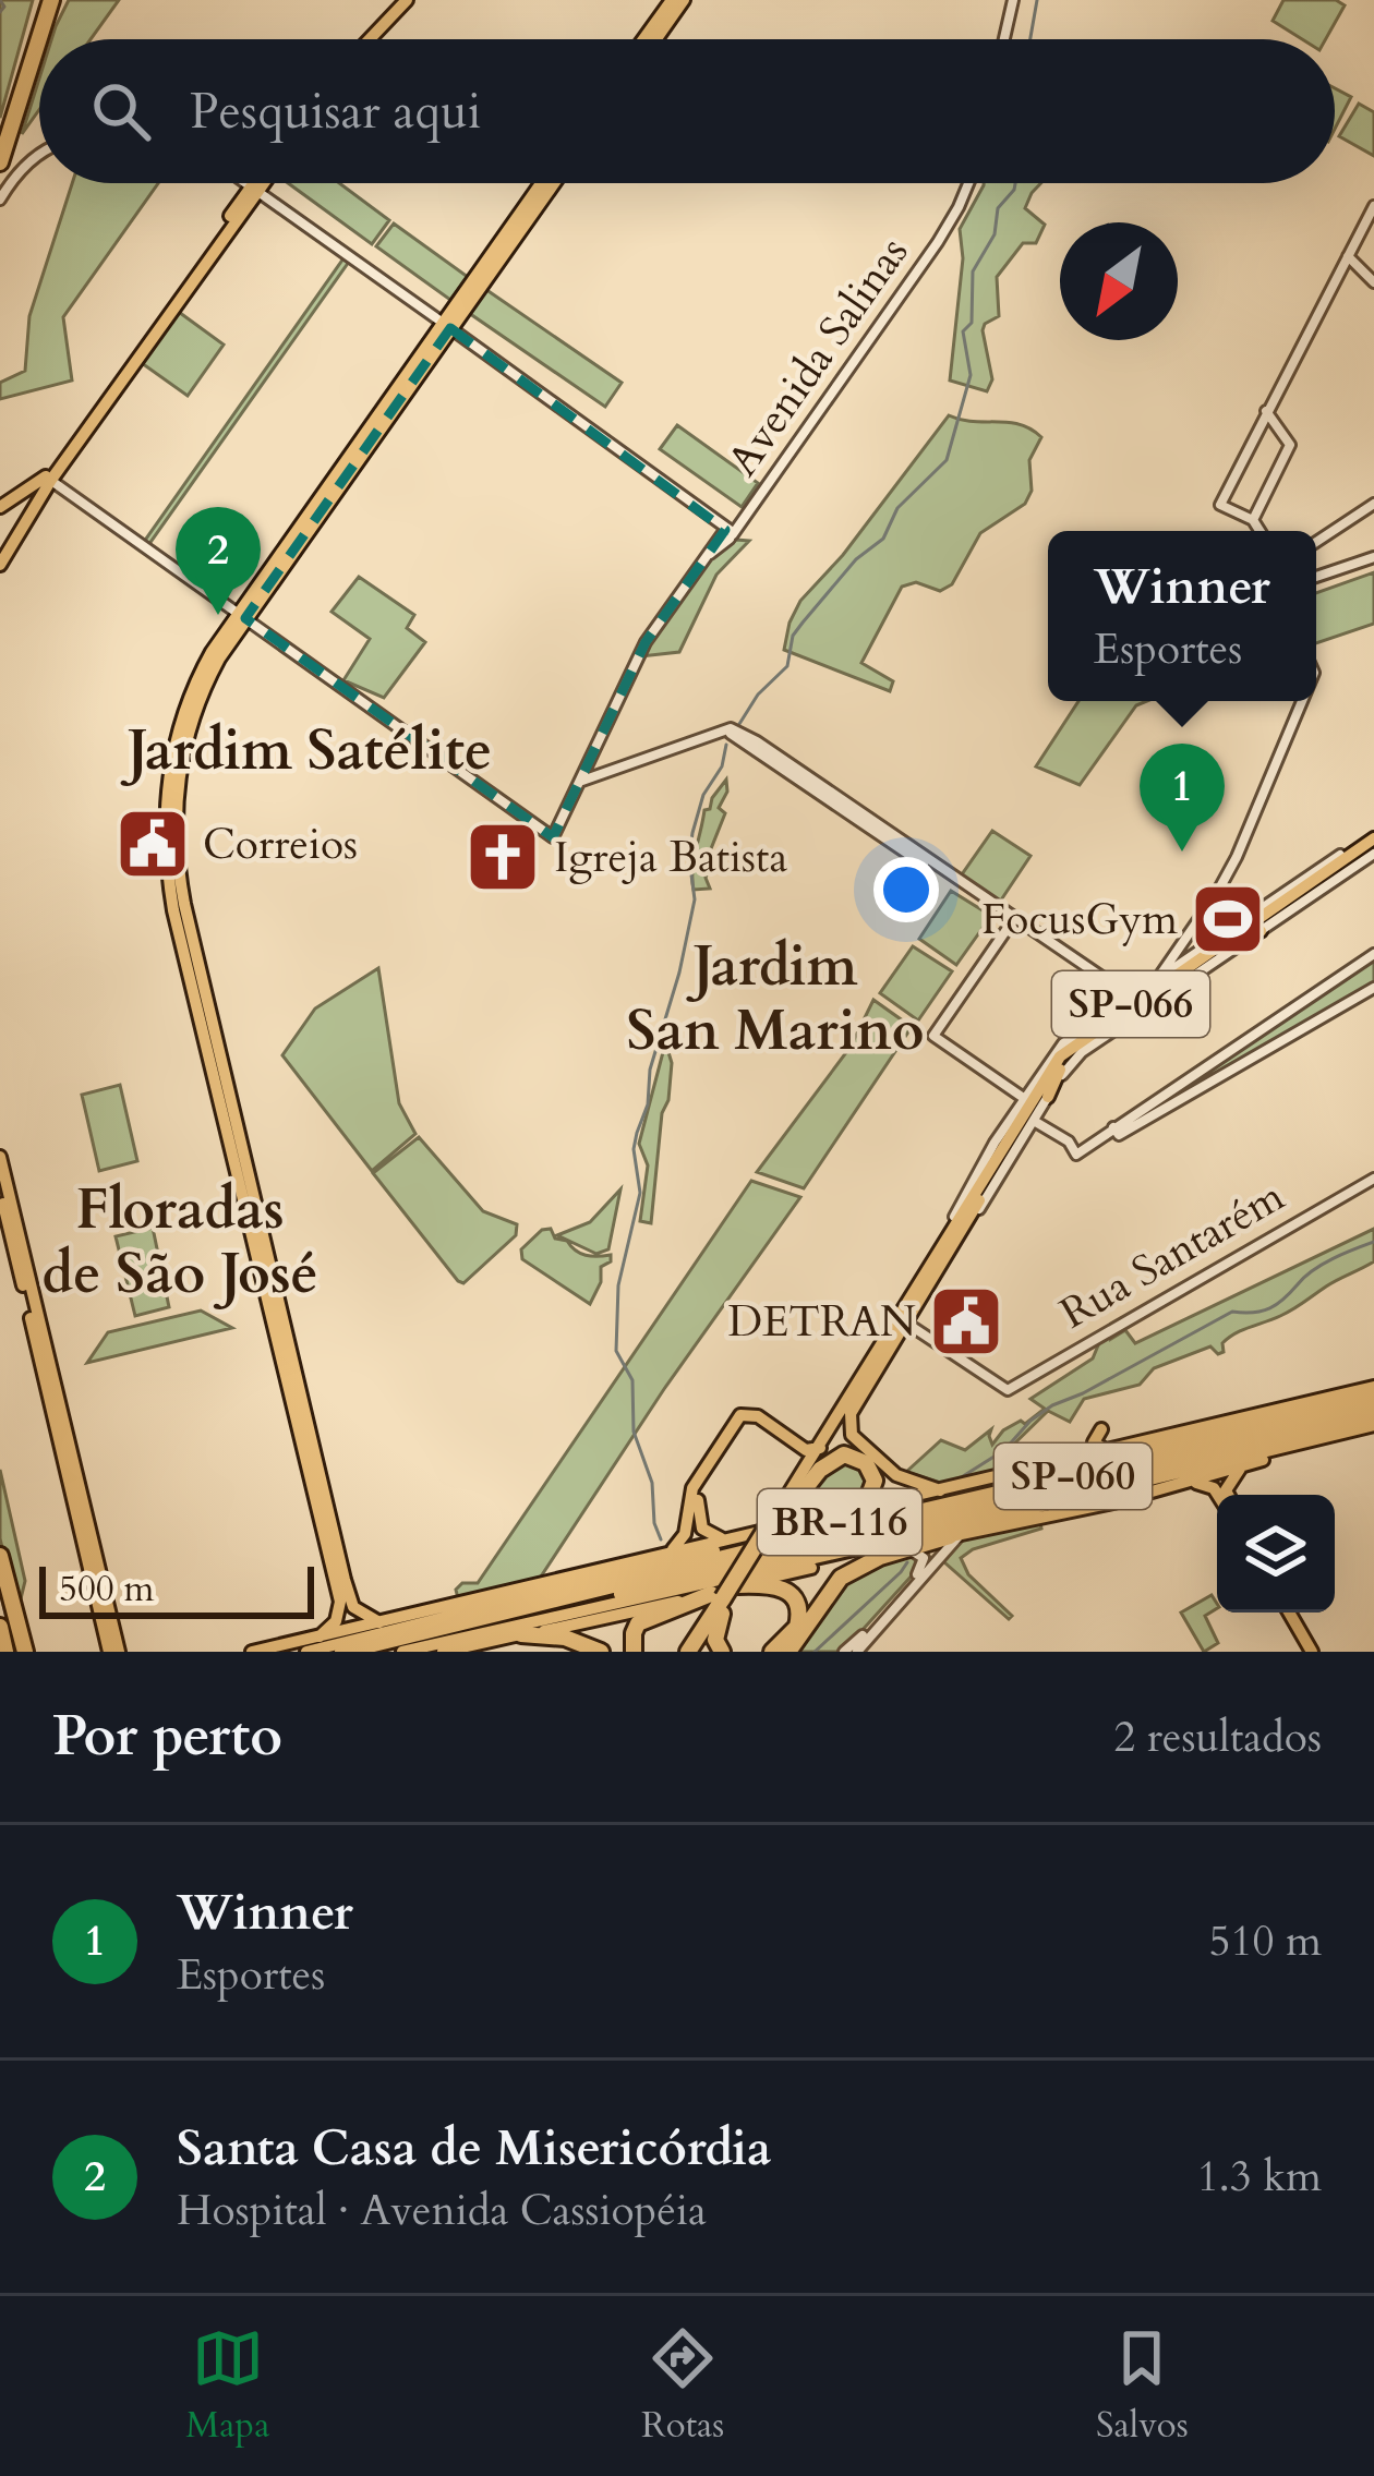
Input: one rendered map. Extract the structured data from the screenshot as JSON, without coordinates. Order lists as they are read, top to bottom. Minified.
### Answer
{"streets":{"highway":["SP-066","SP-060"],"main road":["BR-116"],"street":["Avenida Salinas","Rua Santarém"]},"crossings":[["SP-066","Rua Santarém"],["SP-060","BR-116"]],"districts":["Jardim Satélite","Jardim San Marino","Floradas de São José"],"places":{"public building":["Correios","DETRAN"],"church":["Igreja Batista"],"sports":["FocusGym"]},"scale_bar":"500 m","north":"bottom left","page":{"search":"Pesquisar aqui","pins":["2","1"],"popup":["Winner","Esportes"],"scale":"500 m","heading":["Por perto","2 resultados"],"list":[{"mark":"1","name":"Winner","note":"Esportes","value":"510 m"},{"mark":"2","name":"Santa Casa de Misericórdia","note":"Hospital · Avenida Cassiopéia","value":"1.3 km"}],"nav":["Mapa","Rotas","Salvos"]}}
